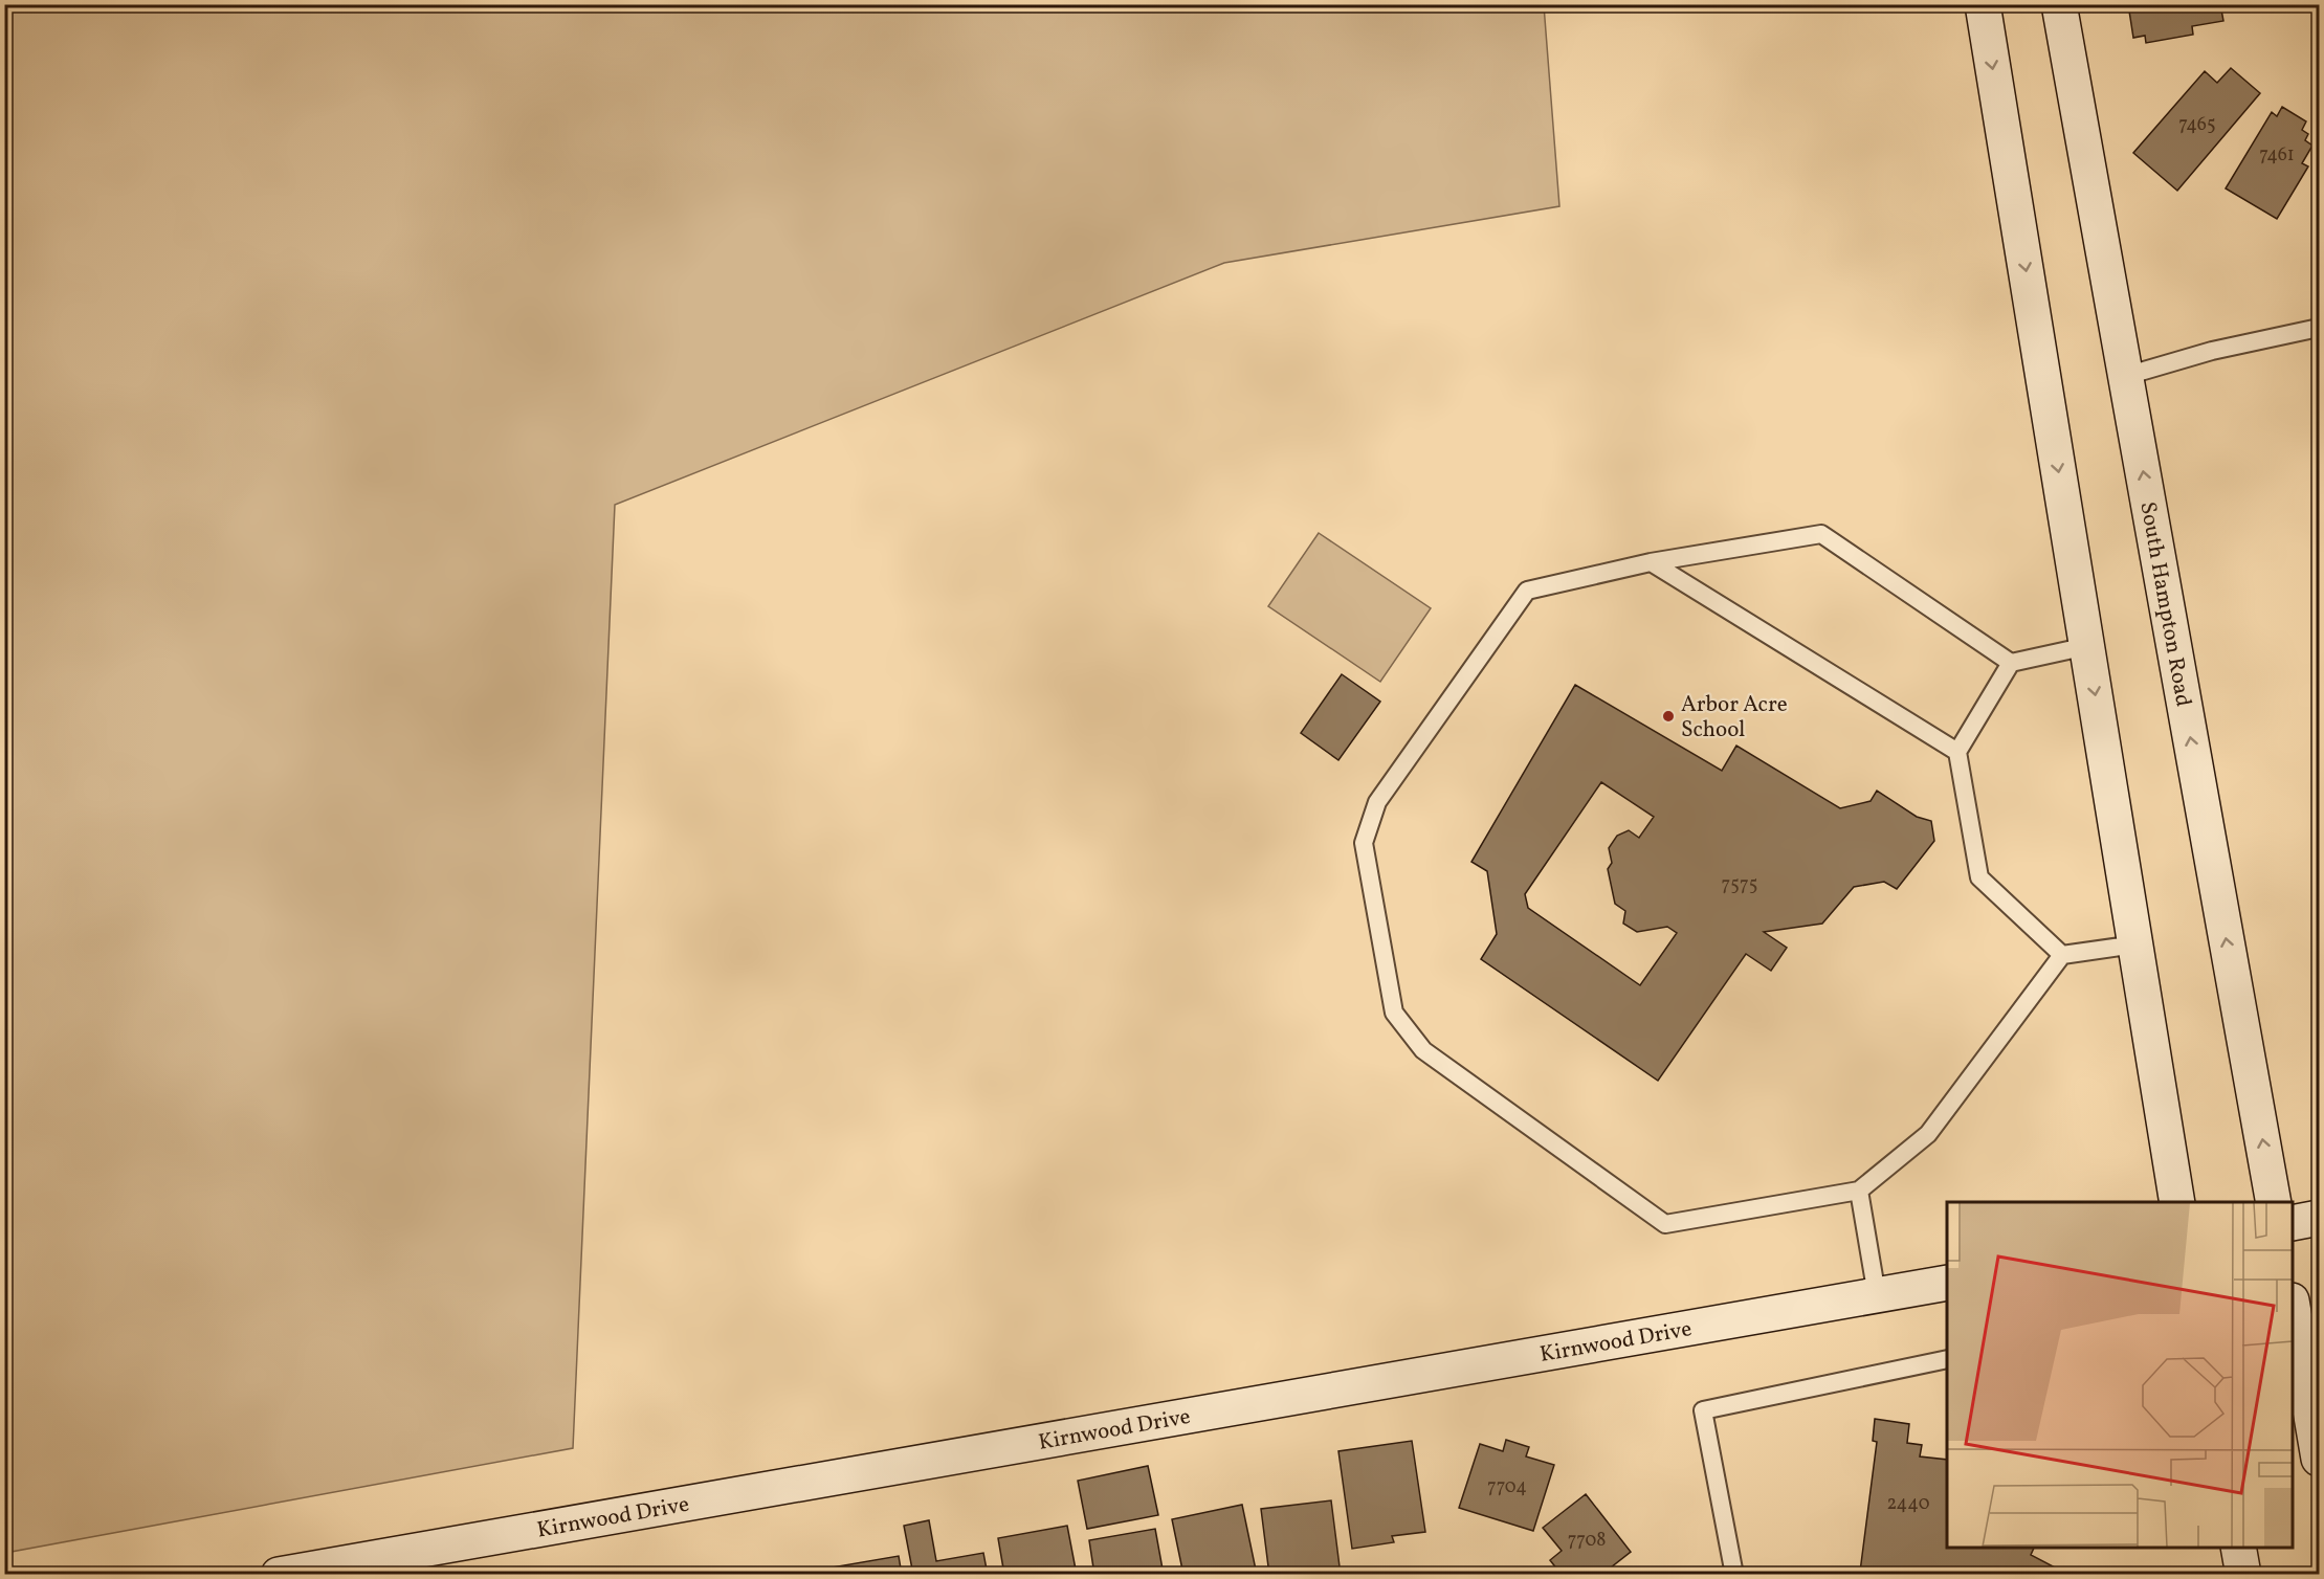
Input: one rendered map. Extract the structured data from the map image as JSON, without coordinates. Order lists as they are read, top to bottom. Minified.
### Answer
{"streets":{"main road":["South Hampton Road","Kirnwood Drive"]},"places":["Arbor Acre School"],"house_numbers":["7465","7461","7575","7704","2440","7708"]}
